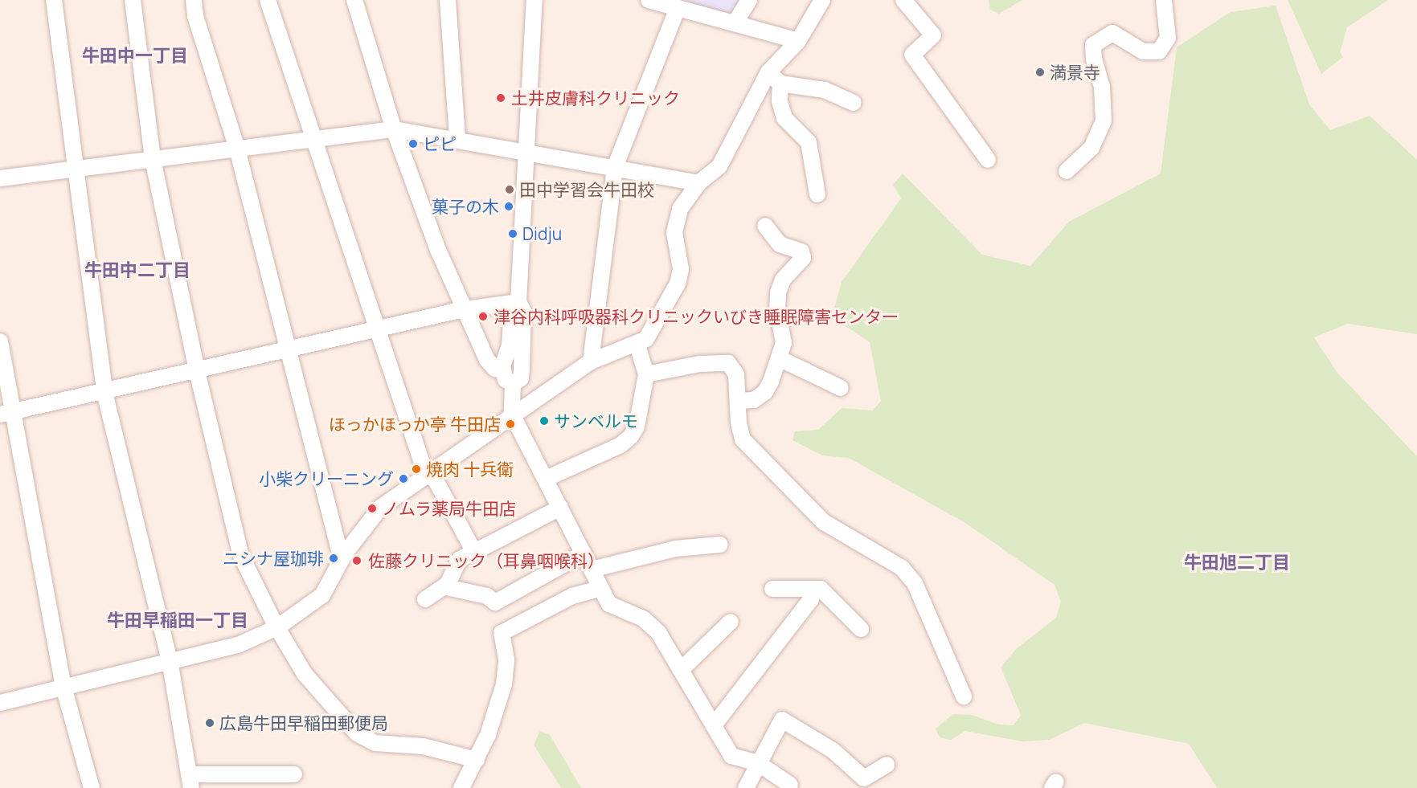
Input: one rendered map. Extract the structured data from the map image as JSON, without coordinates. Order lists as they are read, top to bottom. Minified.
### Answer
{"districts":["牛田中一丁目","牛田中二丁目","牛田旭二丁目","牛田早稲田一丁目"],"places":["満景寺","土井皮膚科クリニック","ピピ","田中学習会牛田校","菓子の木","Didju","津谷内科呼吸器科クリニックいびき睡眠障害センター","サンベルモ","ほっかほっか亭 牛田店","焼肉 十兵衛","小柴クリーニング","ノムラ薬局牛田店","ニシナ屋珈琲","佐藤クリニック（耳鼻咽喉科）","広島牛田早稲田郵便局"]}
